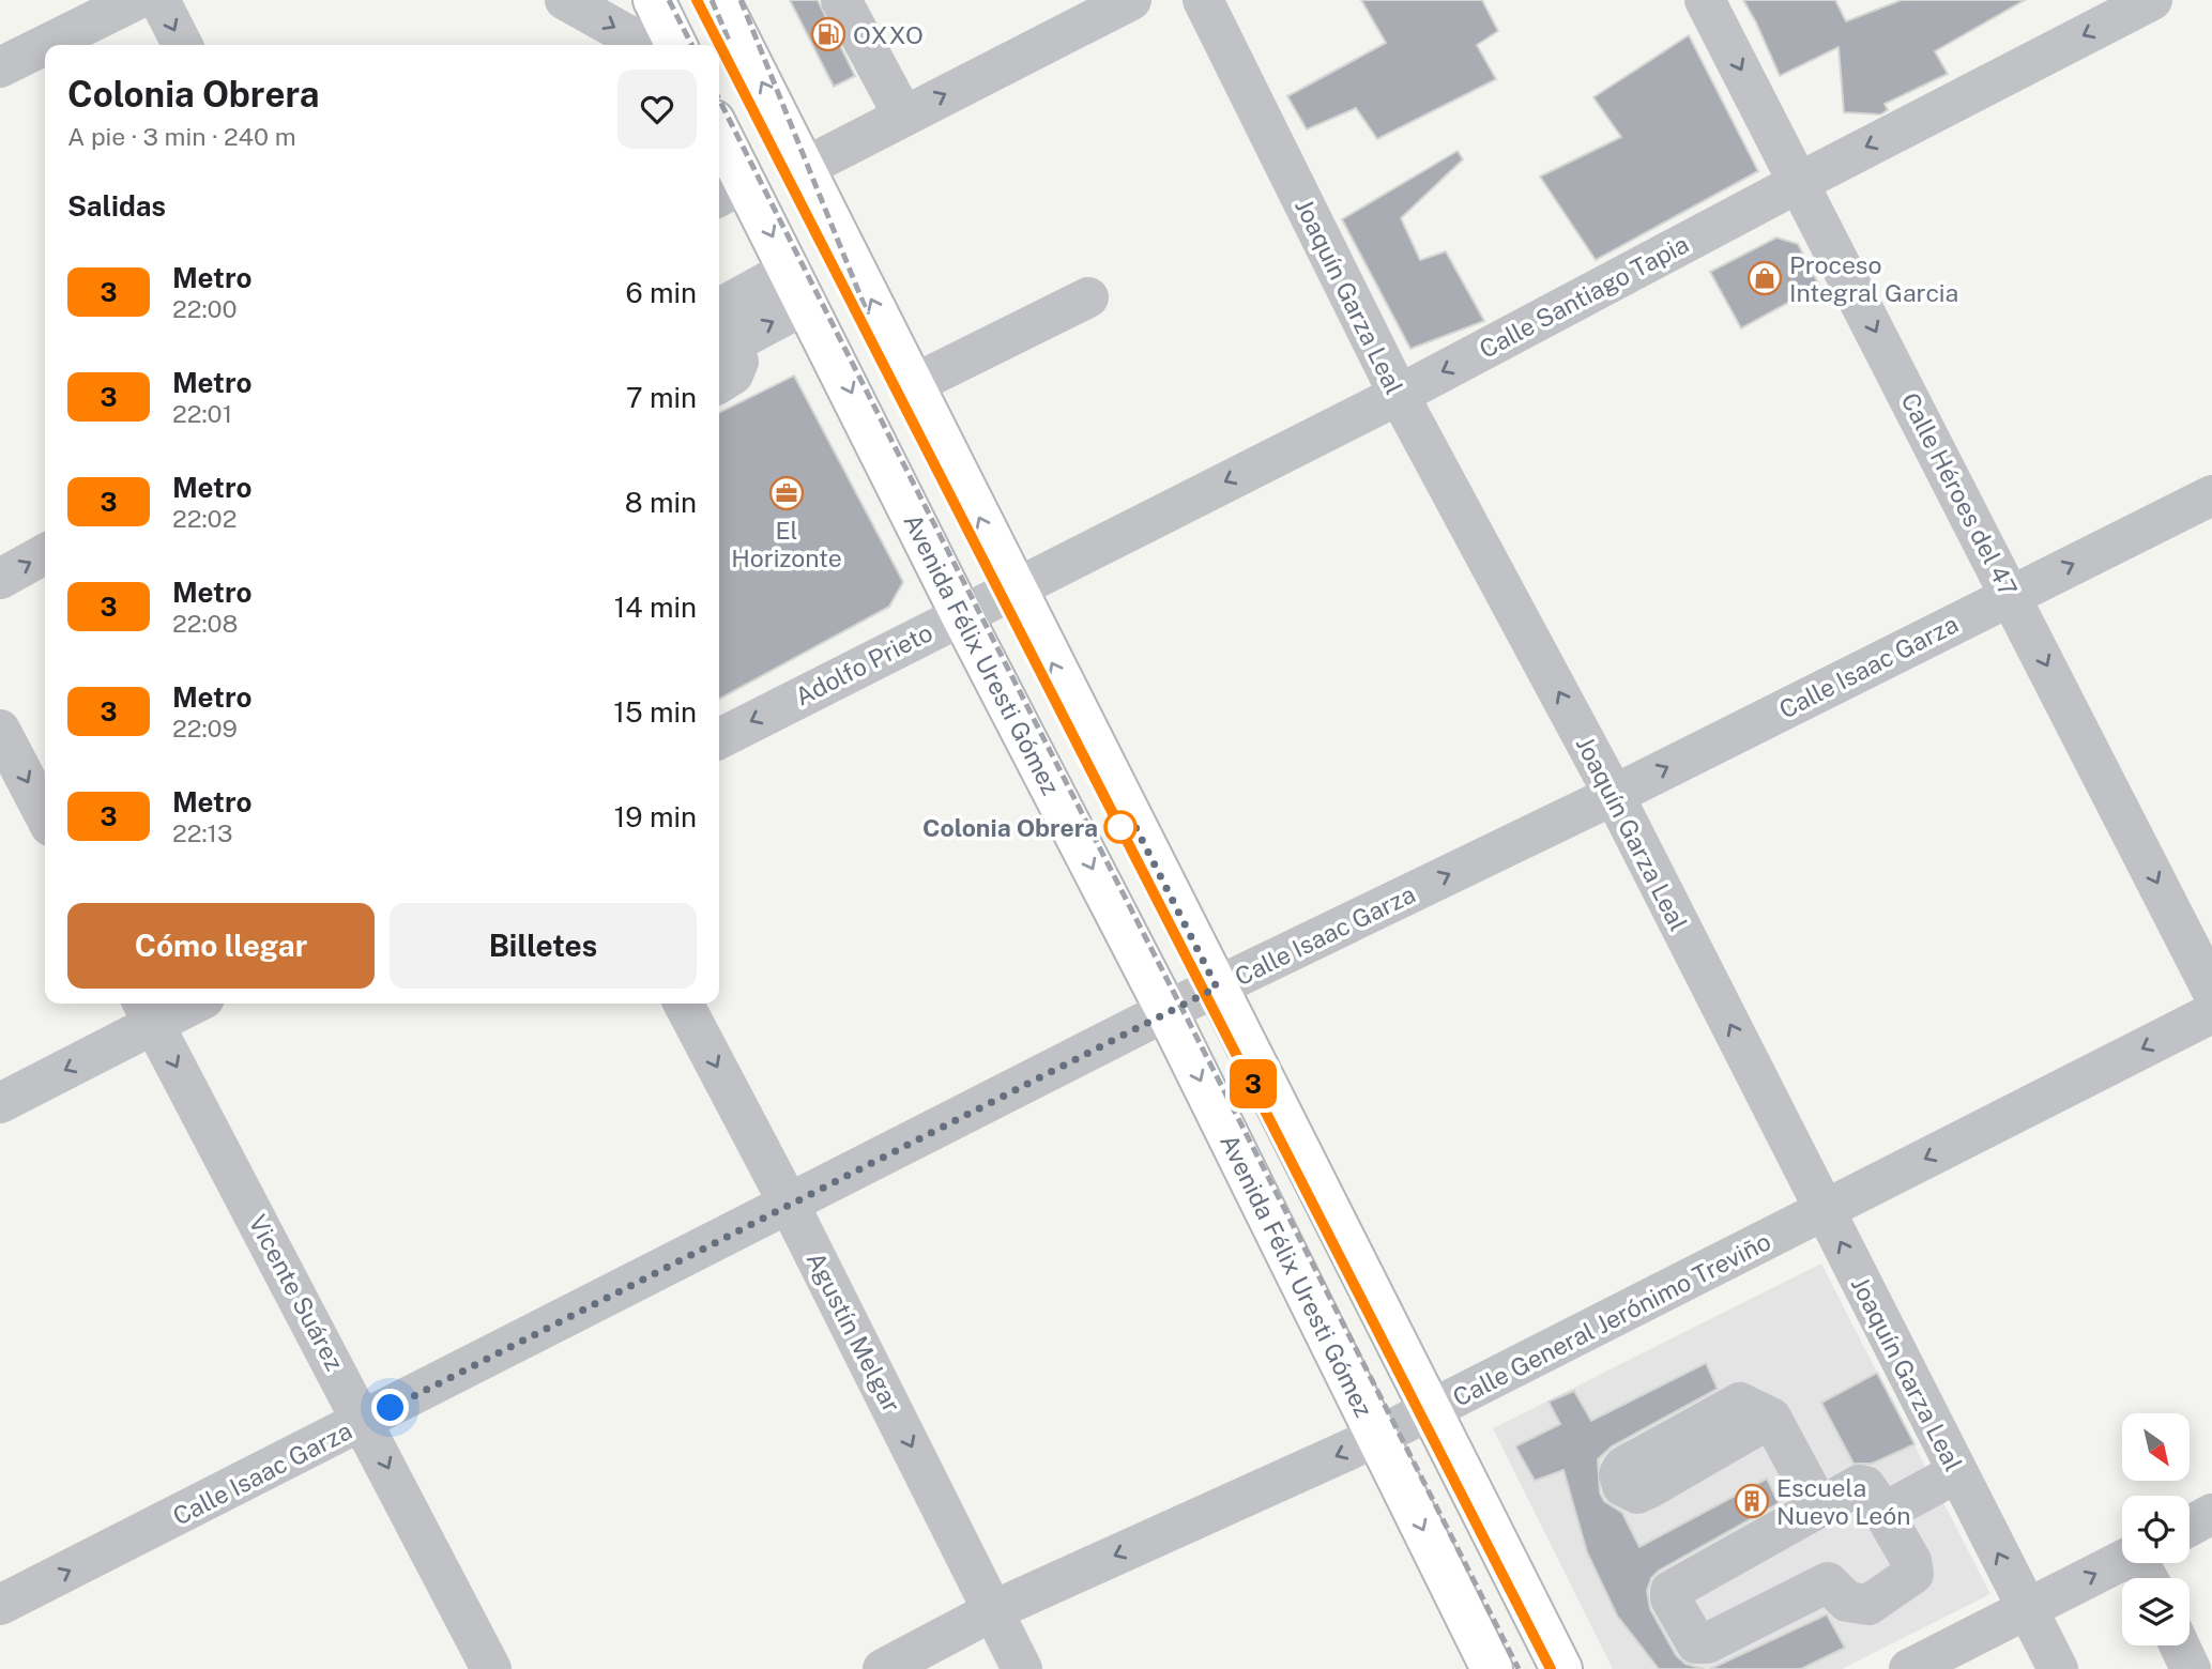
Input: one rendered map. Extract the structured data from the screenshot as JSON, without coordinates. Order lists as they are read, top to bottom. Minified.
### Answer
{"streets":{"main road":["Avenida Félix Uresti Gómez"],"street":["Joaquín Garza Leal","Calle Santiago Tapia","Calle Héroes del 47","Adolfo Prieto","Calle Isaac Garza","Vicente Suárez","Calle General Jerónimo Treviño","Agustín Melgar"]},"crossings":[["Joaquín Garza Leal","Calle Santiago Tapia"],["Joaquín Garza Leal","Calle Isaac Garza"],["Joaquín Garza Leal","Calle General Jerónimo Treviño"],["Calle Santiago Tapia","Calle Héroes del 47"],["Calle Santiago Tapia","Adolfo Prieto"],["Calle Héroes del 47","Calle Isaac Garza"],["Avenida Félix Uresti Gómez","Adolfo Prieto"],["Avenida Félix Uresti Gómez","Calle Isaac Garza"],["Avenida Félix Uresti Gómez","Calle General Jerónimo Treviño"],["Calle Isaac Garza","Vicente Suárez"],["Calle Isaac Garza","Agustín Melgar"],["Calle General Jerónimo Treviño","Agustín Melgar"]],"one_way":["Joaquín Garza Leal","Calle Santiago Tapia","Calle Héroes del 47","Calle Isaac Garza","Vicente Suárez","Calle General Jerónimo Treviño","Agustín Melgar"],"places":{"fuel station":["OXXO"],"shop":["Proceso Integral Garcia"],"office":["El Horizonte"],"other":["Colonia Obrera"],"building":["Escuela Nuevo León"]},"lines":["metro line 3"],"north":"bottom right","page":{"on_map":"3","heading":[["Colonia Obrera","A pie · 3 min · 240 m"],"Salidas"],"list":[{"mark":"3","name":"Metro","note":"22:00","value":"6 min"},{"mark":"3","name":"Metro","note":"22:01","value":"7 min"},{"mark":"3","name":"Metro","note":"22:02","value":"8 min"},{"mark":"3","name":"Metro","note":"22:08","value":"14 min"},{"mark":"3","name":"Metro","note":"22:09","value":"15 min"},{"mark":"3","name":"Metro","note":"22:13","value":"19 min"}],"buttons":["Cómo llegar","Billetes"]}}
